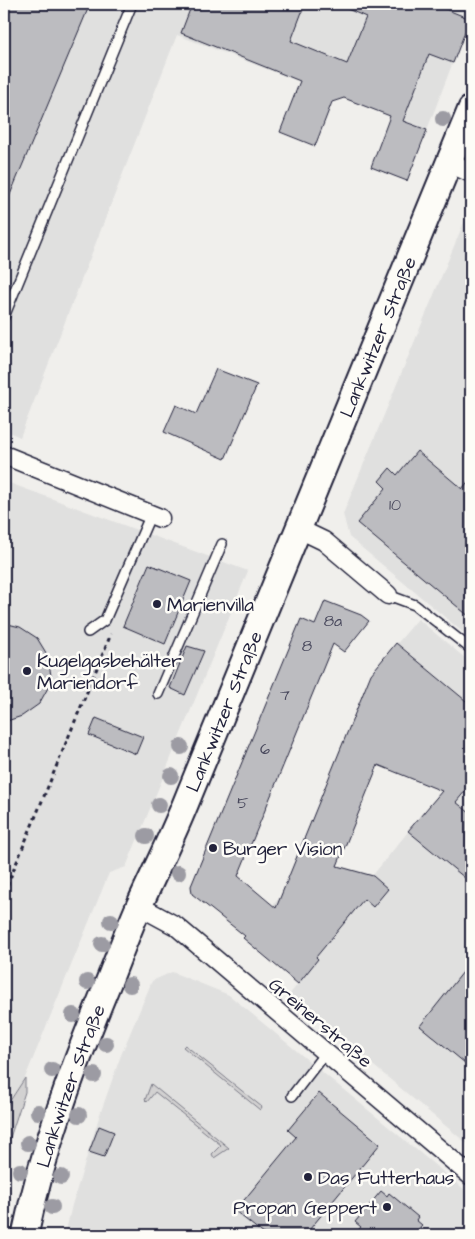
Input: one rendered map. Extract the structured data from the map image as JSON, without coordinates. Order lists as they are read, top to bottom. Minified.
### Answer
{"streets":{"main road":["Lankwitzer Straße"],"street":["Greinerstraße"]},"crossings":[["Lankwitzer Straße","Greinerstraße"]],"places":["Marienvilla","Kugelgasbehälter Mariendorf","Burger Vision","Das Futterhaus","Propan Geppert"],"house_numbers":["10","8a","8","7","6","5"]}
